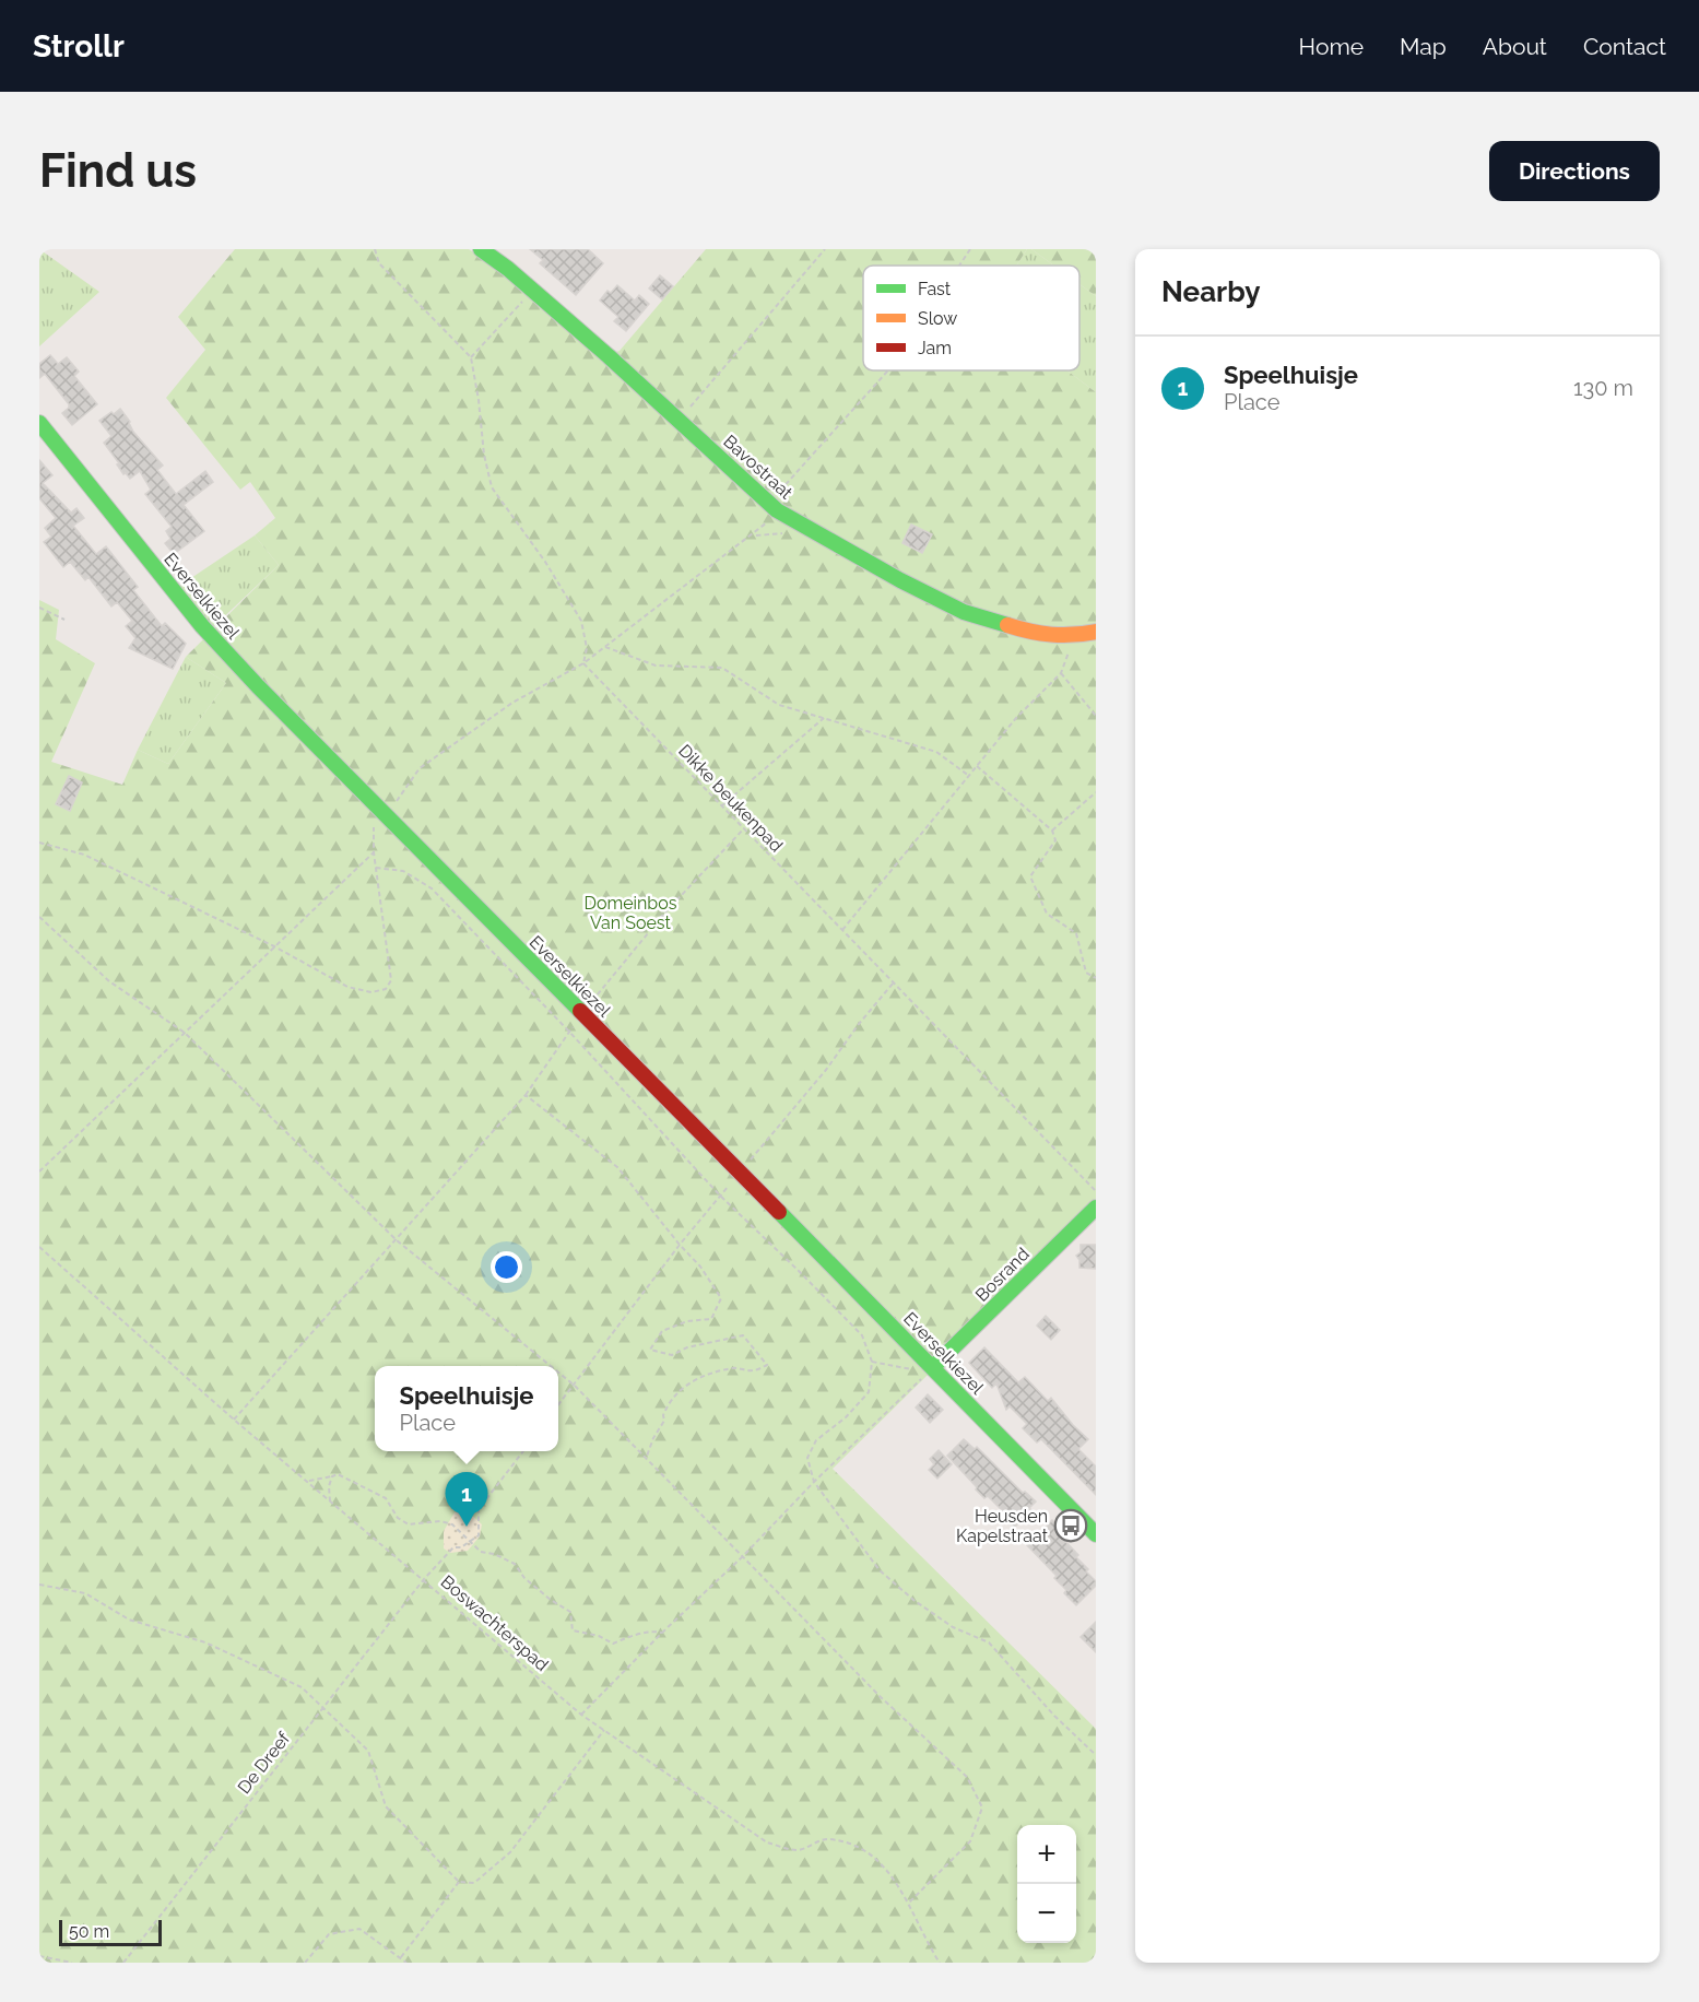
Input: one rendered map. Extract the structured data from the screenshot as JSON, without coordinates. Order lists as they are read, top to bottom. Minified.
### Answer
{"streets":{"street":["Bavostraat","Everselkiezel","Bosrand"],"path":["Dikke beukenpad","Boswachterspad","De Dreef"]},"crossings":[["Everselkiezel","Bosrand"],["Boswachterspad","De Dreef"]],"parks":["Domeinbos Van Soest"],"places":{"bus stop":["Heusden Kapelstraat"]},"legend":["Fast","Slow","Jam"],"scale_bar":"50 m","page":{"header":"Strollr","nav":["Home","Map","About","Contact"],"buttons":"Directions","title":"Find us","heading":"Nearby","list":[{"mark":"1","name":"Speelhuisje","note":"Place","value":"130 m"}],"popup":["Speelhuisje","Place"],"pins":"1","map_buttons":["+","−"],"scale":"50 m"}}
